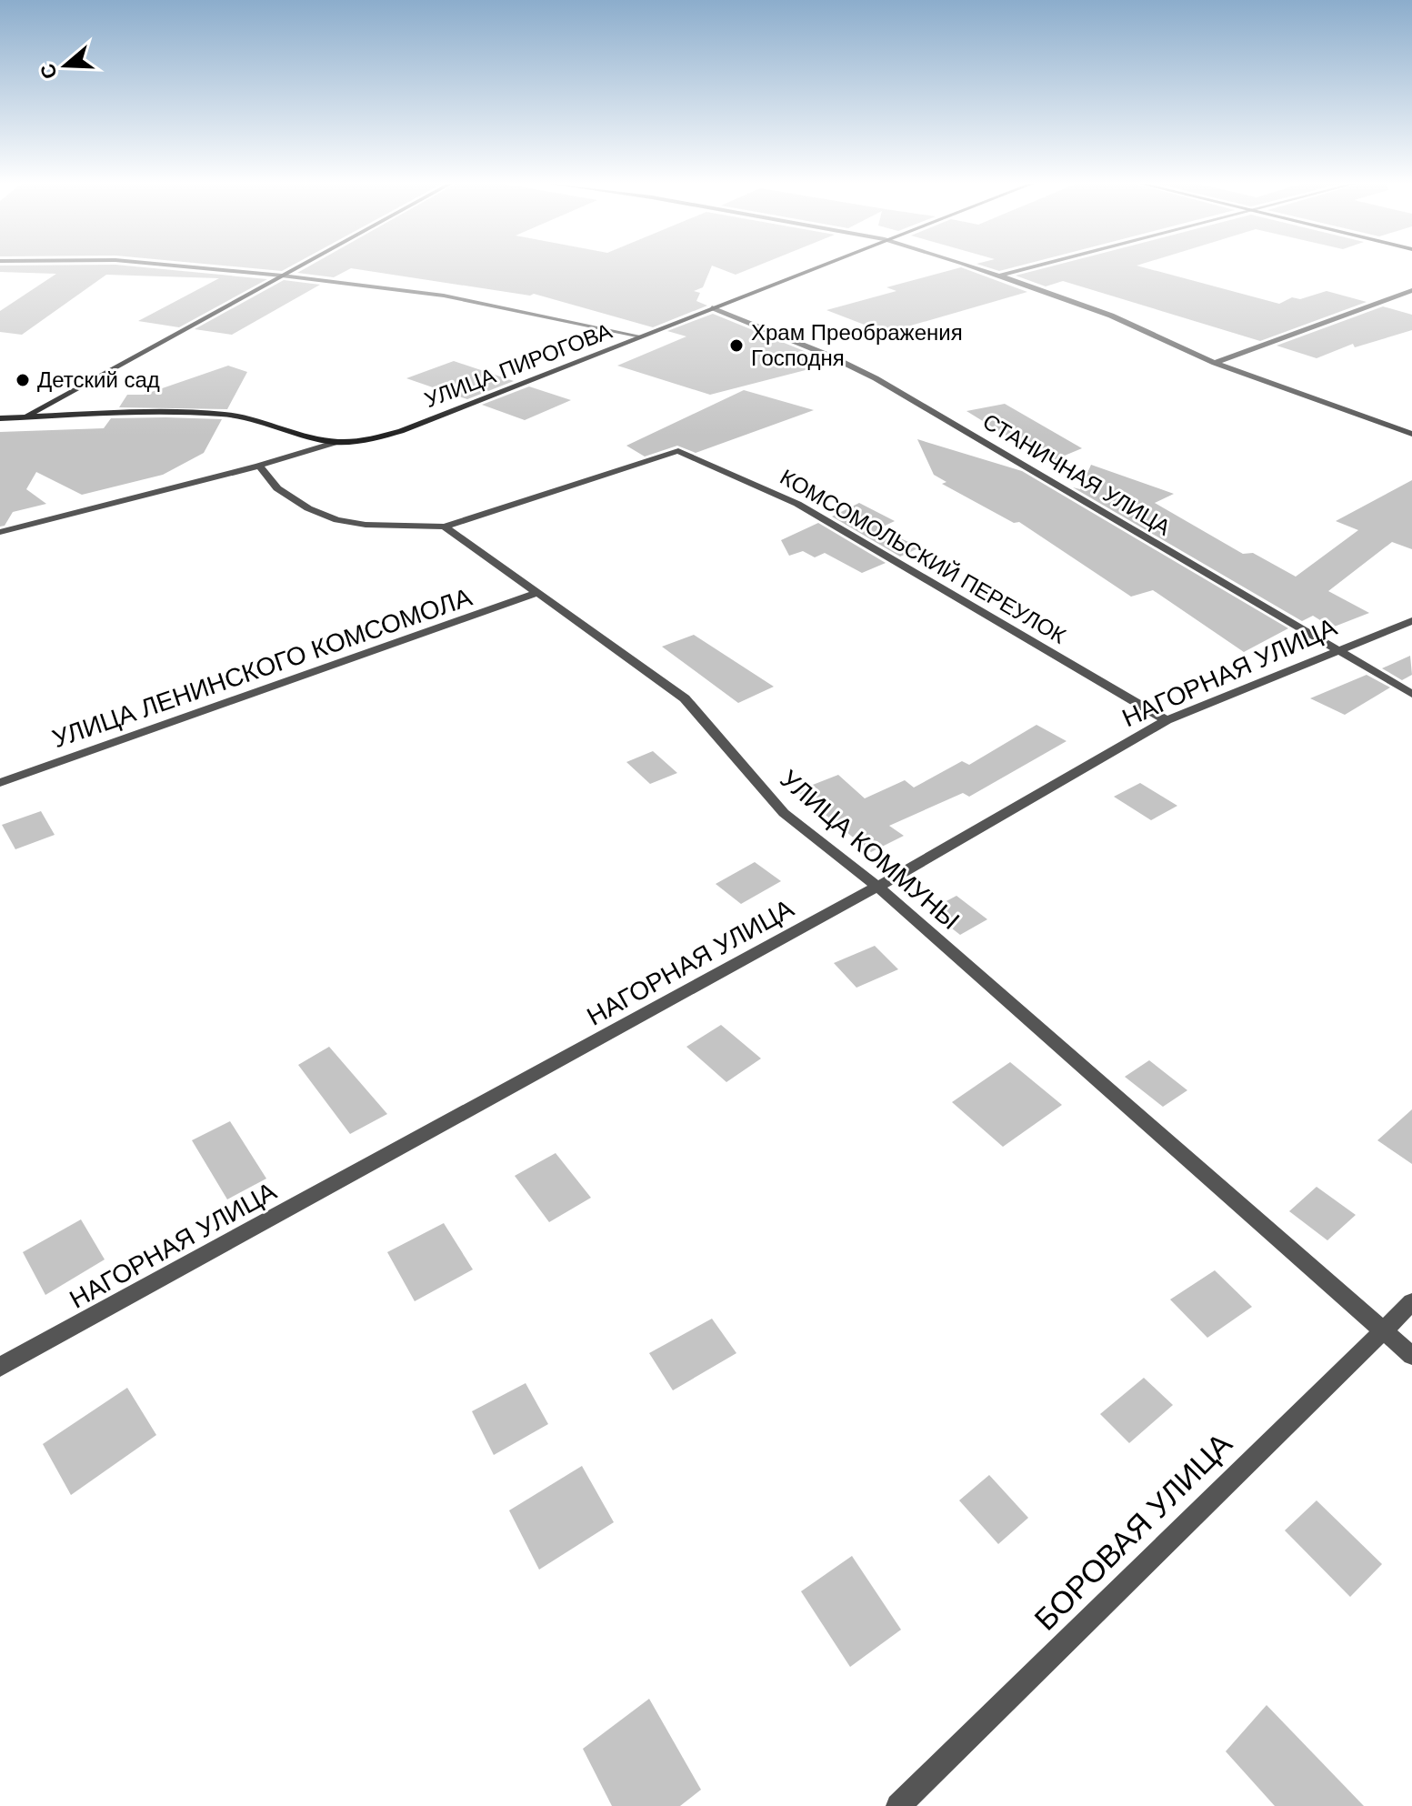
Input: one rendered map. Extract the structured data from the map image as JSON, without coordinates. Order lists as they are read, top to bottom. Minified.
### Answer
{"streets":{"street":["УЛИЦА ПИРОГОВА","СТАНИЧНАЯ УЛИЦА","КОМСОМОЛЬСКИЙ ПЕРЕУЛОК","УЛИЦА ЛЕНИНСКОГО КОМСОМОЛА","НАГОРНАЯ УЛИЦА","УЛИЦА КОММУНЫ","БОРОВАЯ УЛИЦА"]},"crossings":[["УЛИЦА ПИРОГОВА","СТАНИЧНАЯ УЛИЦА"],["СТАНИЧНАЯ УЛИЦА","НАГОРНАЯ УЛИЦА"],["КОМСОМОЛЬСКИЙ ПЕРЕУЛОК","НАГОРНАЯ УЛИЦА"],["КОМСОМОЛЬСКИЙ ПЕРЕУЛОК","УЛИЦА КОММУНЫ"],["УЛИЦА ЛЕНИНСКОГО КОМСОМОЛА","УЛИЦА КОММУНЫ"],["НАГОРНАЯ УЛИЦА","УЛИЦА КОММУНЫ"],["УЛИЦА КОММУНЫ","БОРОВАЯ УЛИЦА"]],"places":["Храм Преображения Господня","Детский сад"],"north":"left"}
